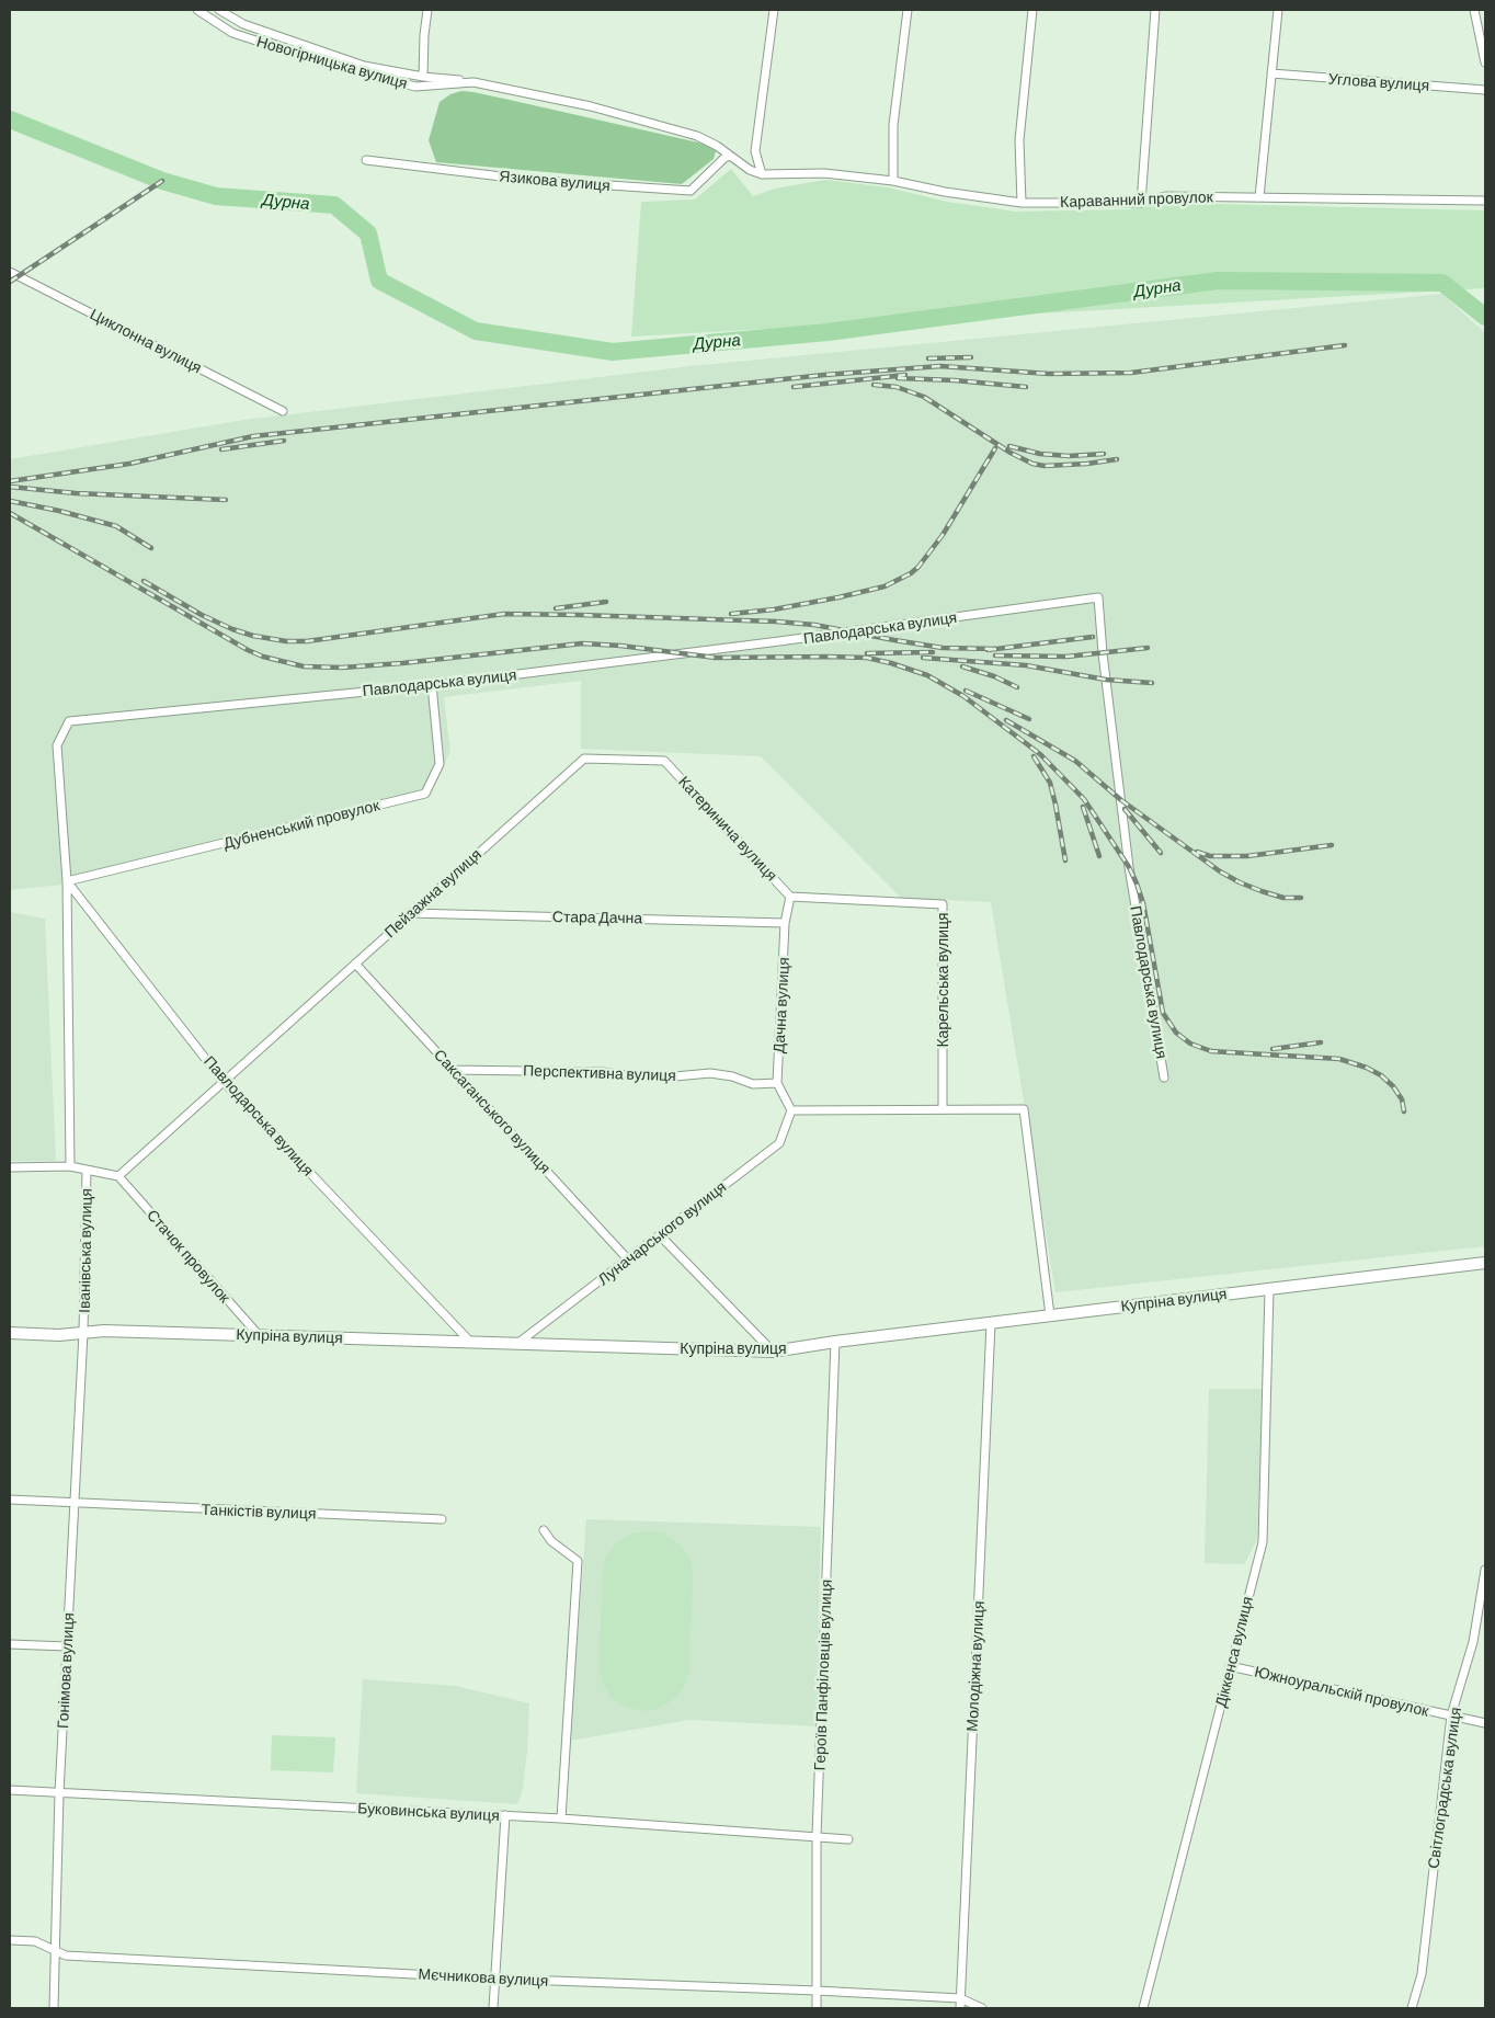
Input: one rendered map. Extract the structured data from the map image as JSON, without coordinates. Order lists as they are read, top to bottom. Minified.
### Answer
{"streets":{"main road":["Купріна вулиця"],"street":["Новогірницька вулиця","Углова вулиця","Язикова вулиця","Караванний провулок","Циклонна вулиця","Павлодарська вулиця","Дубненський провулок","Катеринича вулиця","Пейзажна вулиця","Стара Дачна","Карельська вулиця","Дачна вулиця","Перспективна вулиця","Саксаганського вулиця","Луначарського вулиця","Іванівська вулиця","Стачок провулок","Танкістів вулиця","Діккенса вулиця","Молодіжна вулиця","Гонімова вулиця","Героїв Панфіловців вулиця","Южноуральскій провулок","Світлоградська вулиця","Буковинська вулиця","Мєчникова вулиця"]},"crossings":[["Новогірницька вулиця","Язикова вулиця"],["Павлодарська вулиця","Дубненський провулок"],["Павлодарська вулиця","Пейзажна вулиця"],["Павлодарська вулиця","Купріна вулиця"],["Катеринича вулиця","Пейзажна вулиця"],["Катеринича вулиця","Карельська вулиця"],["Катеринича вулиця","Дачна вулиця"],["Пейзажна вулиця","Стара Дачна"],["Пейзажна вулиця","Саксаганського вулиця"],["Стара Дачна","Дачна вулиця"],["Карельська вулиця","Дачна вулиця"],["Дачна вулиця","Перспективна вулиця"],["Дачна вулиця","Луначарського вулиця"],["Перспективна вулиця","Саксаганського вулиця"],["Саксаганського вулиця","Луначарського вулиця"],["Луначарського вулиця","Купріна вулиця"],["Іванівська вулиця","Стачок провулок"],["Іванівська вулиця","Купріна вулиця"],["Іванівська вулиця","Гонімова вулиця"],["Стачок провулок","Купріна вулиця"],["Купріна вулиця","Діккенса вулиця"],["Купріна вулиця","Молодіжна вулиця"],["Купріна вулиця","Гонімова вулиця"],["Купріна вулиця","Героїв Панфіловців вулиця"],["Танкістів вулиця","Гонімова вулиця"],["Діккенса вулиця","Южноуральскій провулок"],["Молодіжна вулиця","Мєчникова вулиця"],["Гонімова вулиця","Буковинська вулиця"],["Гонімова вулиця","Мєчникова вулиця"],["Героїв Панфіловців вулиця","Буковинська вулиця"],["Героїв Панфіловців вулиця","Мєчникова вулиця"],["Южноуральскій провулок","Світлоградська вулиця"]],"water":["Дурна"]}
